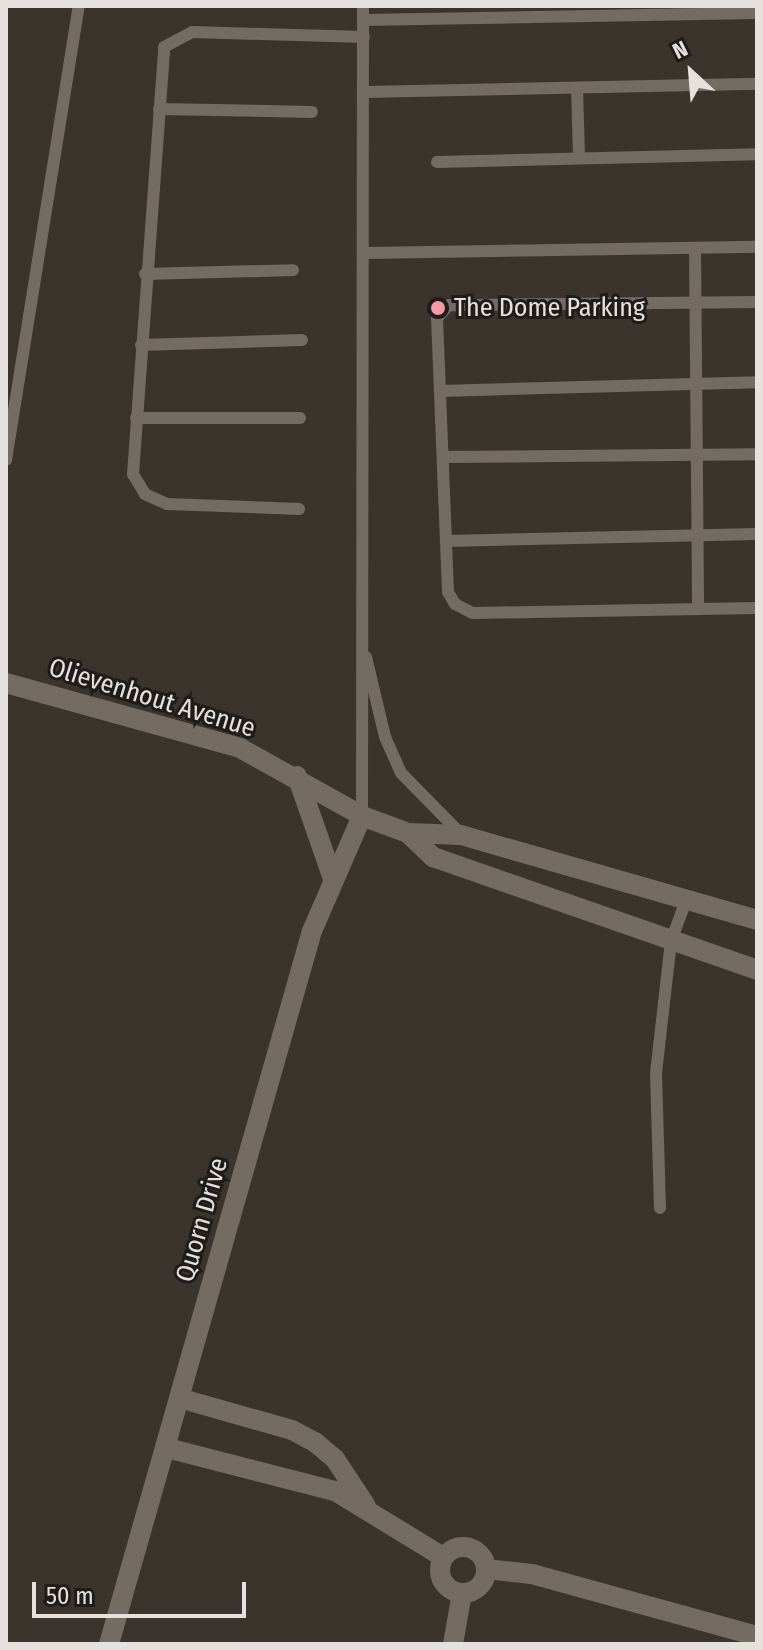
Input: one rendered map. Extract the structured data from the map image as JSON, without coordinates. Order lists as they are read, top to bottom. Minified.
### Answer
{"streets":{"street":["Olievenhout Avenue","Quorn Drive"]},"crossings":[["Olievenhout Avenue","Quorn Drive"]],"places":["The Dome Parking"],"scale_bar":"50 m","north":"top left"}
